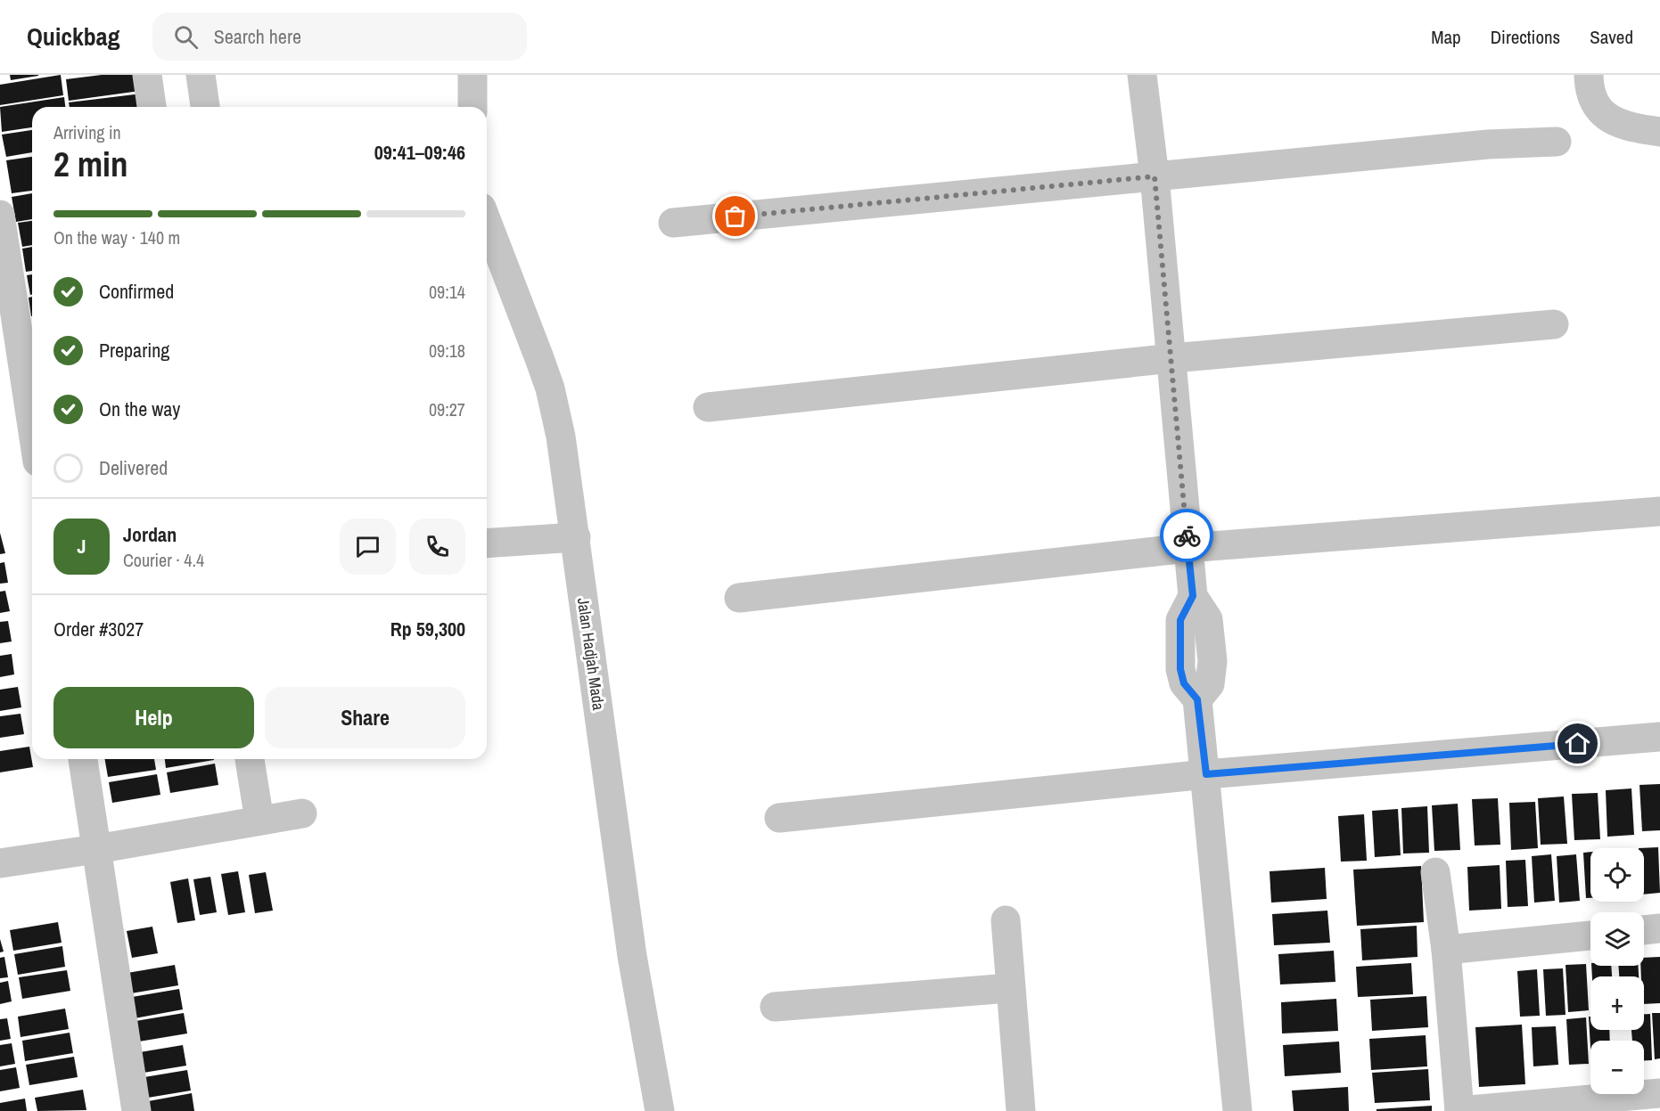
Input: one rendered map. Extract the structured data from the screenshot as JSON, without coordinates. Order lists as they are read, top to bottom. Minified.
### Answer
{"streets":{"street":["Jalan Hadjah Mada"]},"page":{"header":"Quickbag","search":"Search here","nav":["Map","Directions","Saved"],"heading":["2 min","Arriving in","09:41–09:46"],"panel":["Jordan","Courier · 4.4","Order #3027","Rp 59,300"],"bar":"On the way · 140 m","list":[["Confirmed","09:14"],["Preparing","09:18"],["On the way","09:27"],"Delivered"],"round":"J","buttons":["Help","Share"],"map_buttons":["+","−"]}}
